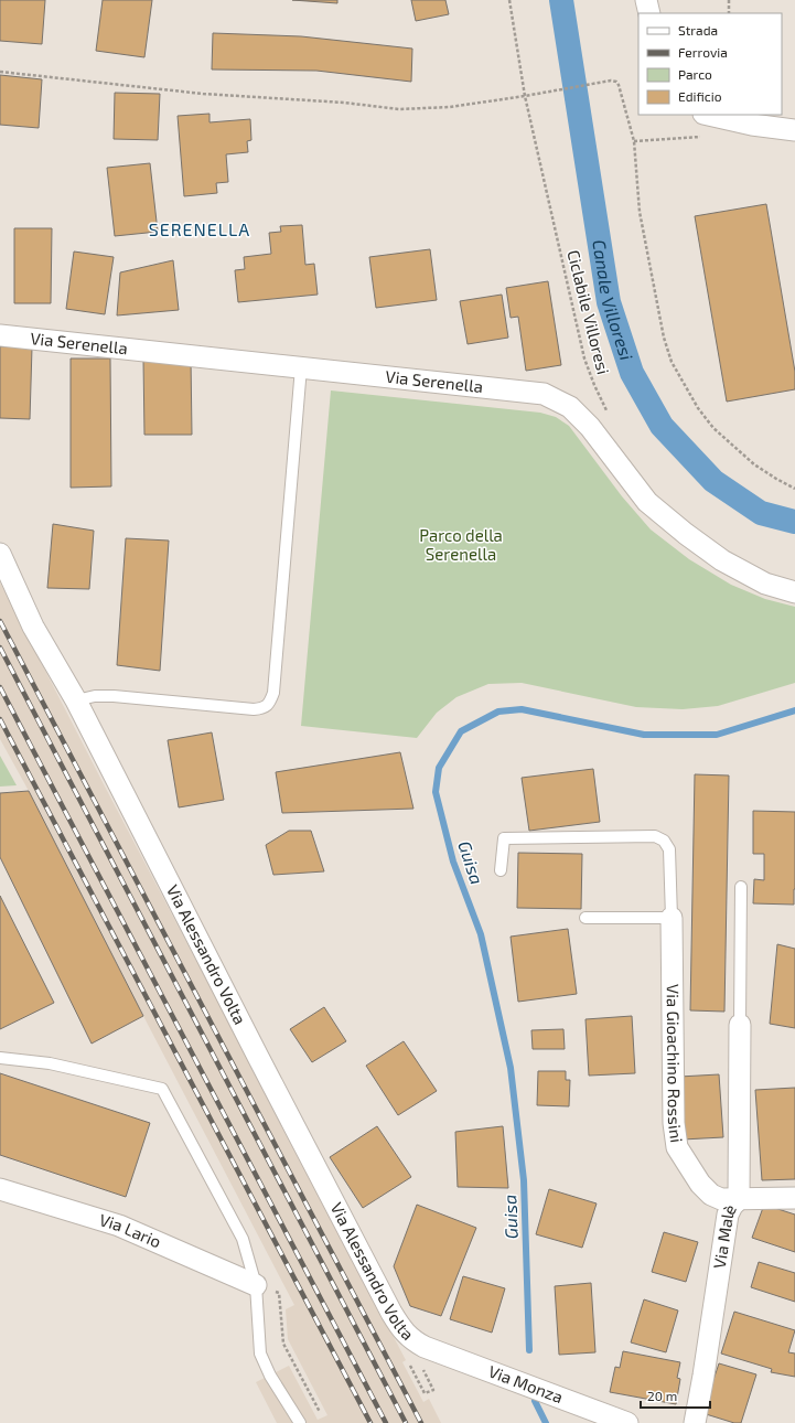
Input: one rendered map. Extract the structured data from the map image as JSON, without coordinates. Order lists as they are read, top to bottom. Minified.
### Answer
{"streets":{"street":["Via Serenella","Via Alessandro Volta","Via Gioachino Rossini","Via Lario","Via Malè","Via Monza"],"path":["Ciclabile Villoresi"]},"crossings":[["Via Alessandro Volta","Via Monza"],["Via Gioachino Rossini","Via Malè"]],"districts":["SERENELLA"],"water":["Canale Villoresi","Guisa"],"parks":["Parco della Serenella"],"legend":["Strada","Ferrovia","Parco","Edificio"],"scale_bar":"20 m"}
